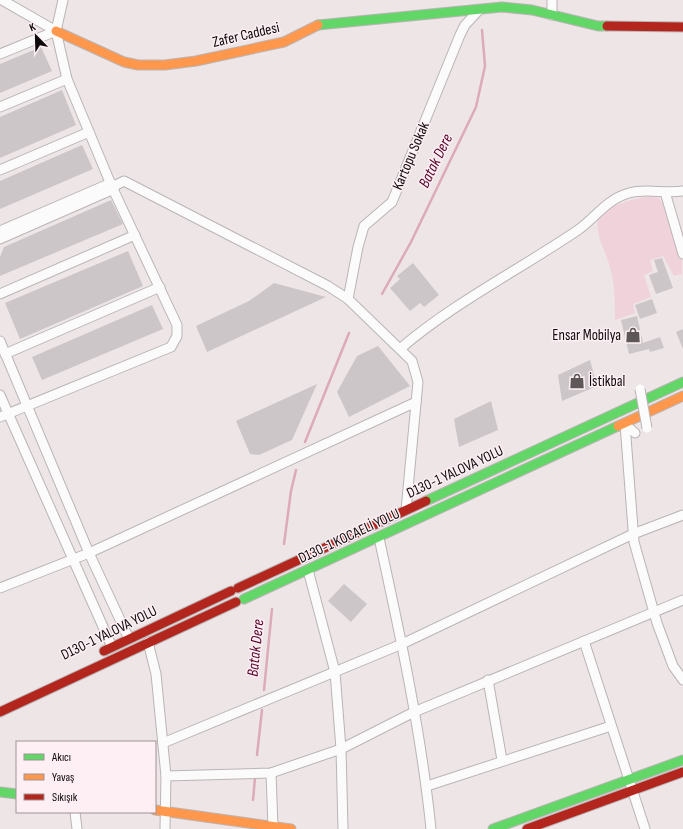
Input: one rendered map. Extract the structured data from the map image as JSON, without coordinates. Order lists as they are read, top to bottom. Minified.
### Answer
{"streets":{"main road":["Zafer Caddesi","D130-1 YALOVA YOLU","D130-1 KOCAELİ YOLU"],"street":["Kartopu Sokak"]},"crossings":[["Zafer Caddesi","Kartopu Sokak"]],"water":["Batak Dere"],"places":{"shop":["Ensar Mobilya","İstikbal"]},"legend":["Akıcı","Yavaş","Sıkışık"],"north":"top left"}
